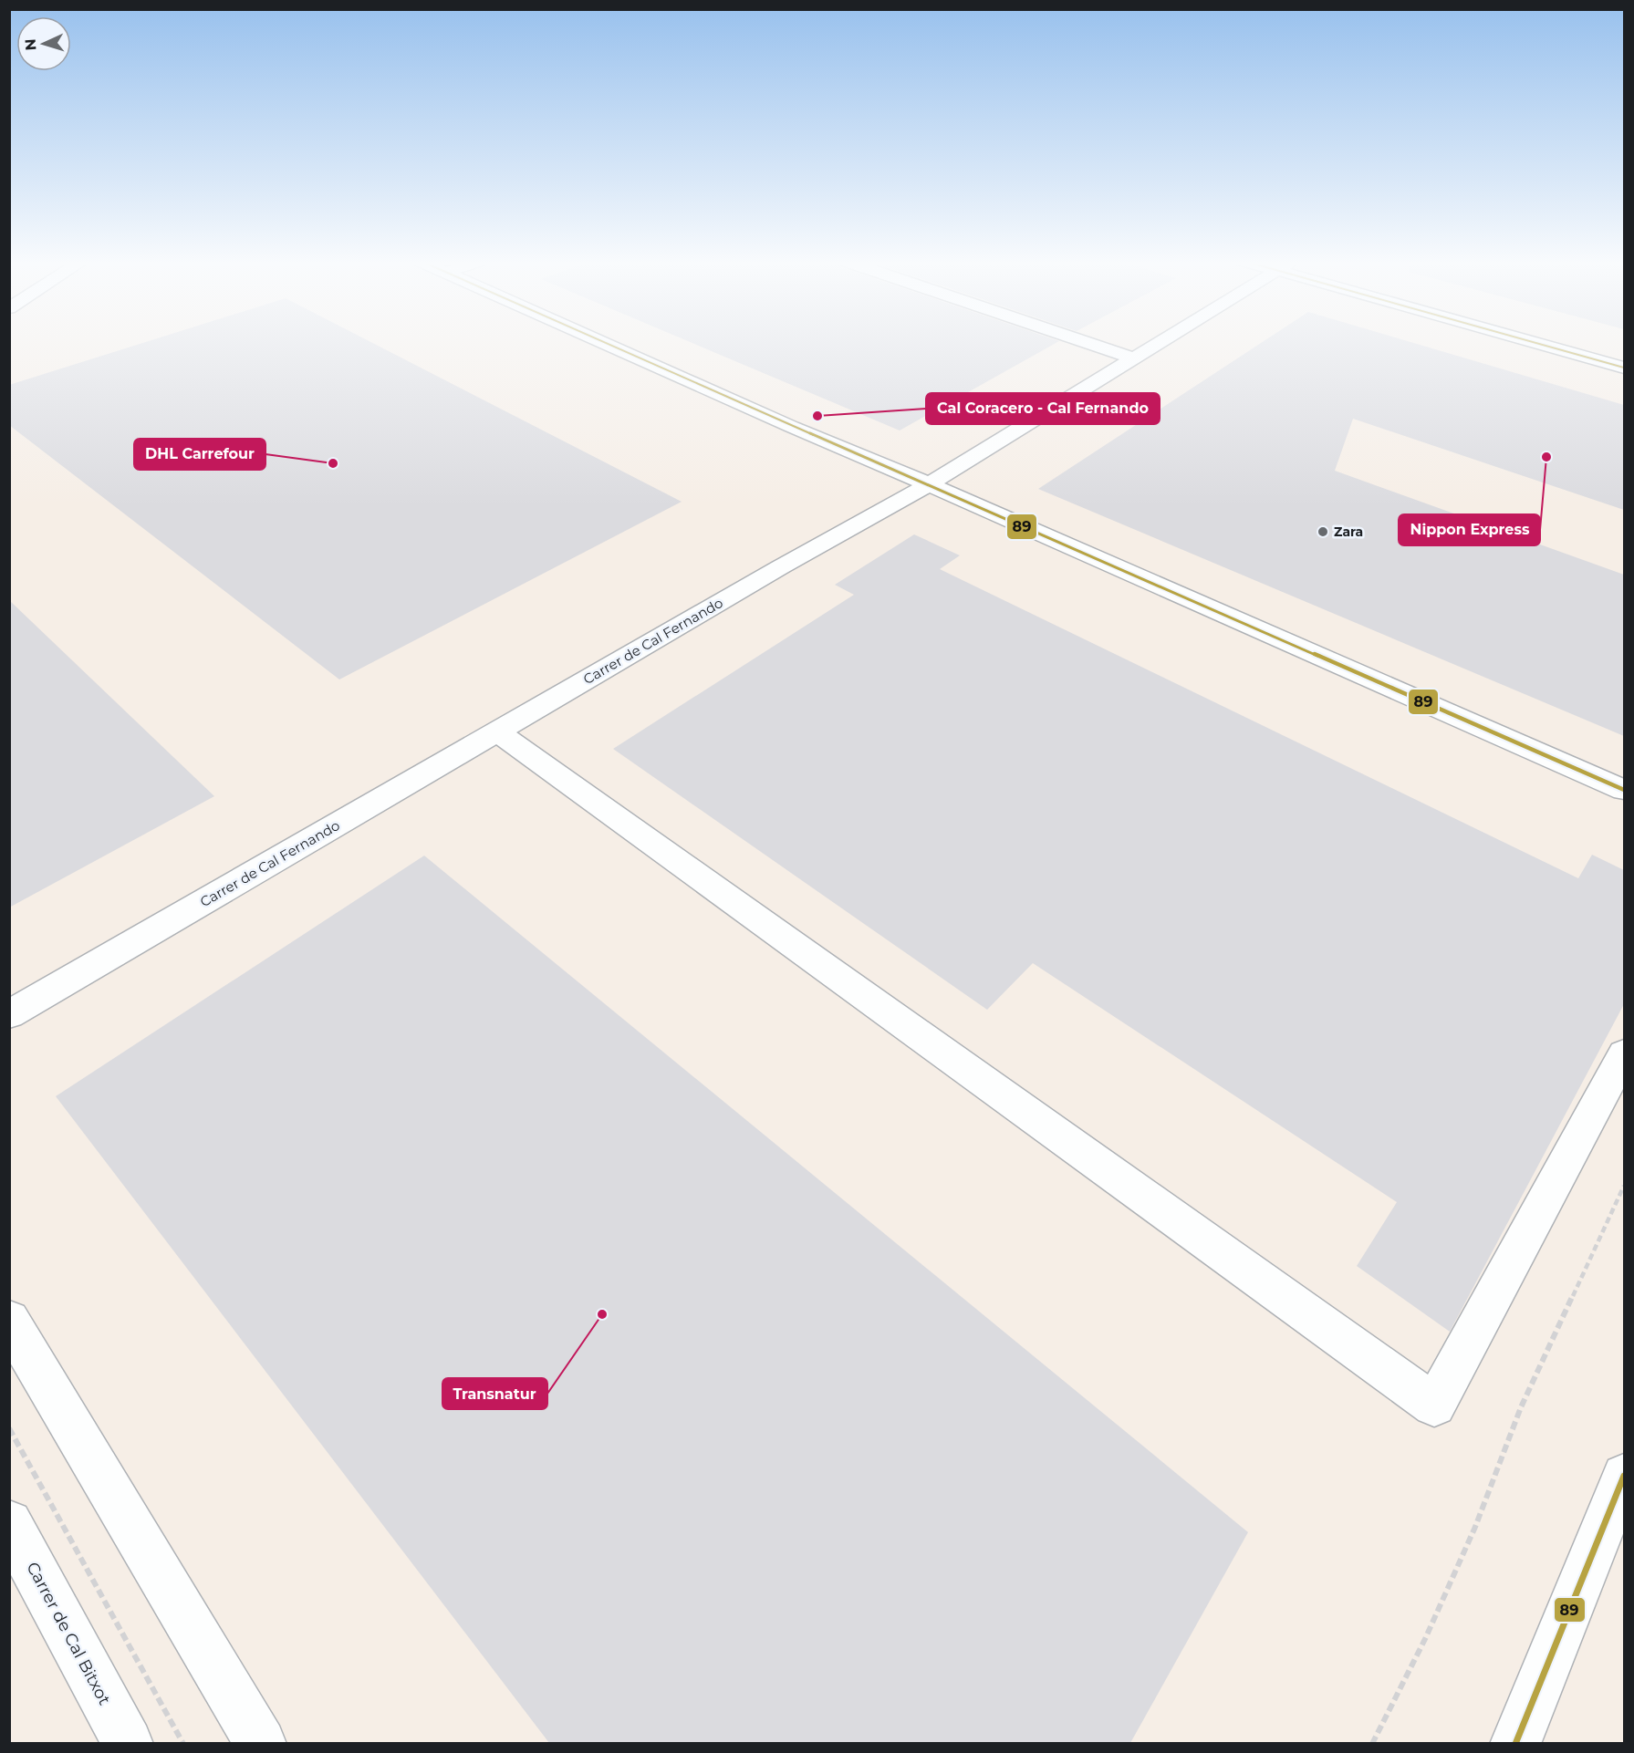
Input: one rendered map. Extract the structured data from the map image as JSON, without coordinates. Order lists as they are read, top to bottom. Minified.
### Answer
{"streets":{"lane":["Carrer de Cal Fernando","Carrer de Cal Bitxot"]},"places":["Cal Coracero - Cal Fernando","Nippon Express","DHL Carrefour","Zara","Transnatur"],"lines":["transit line 89"],"north":"left"}
